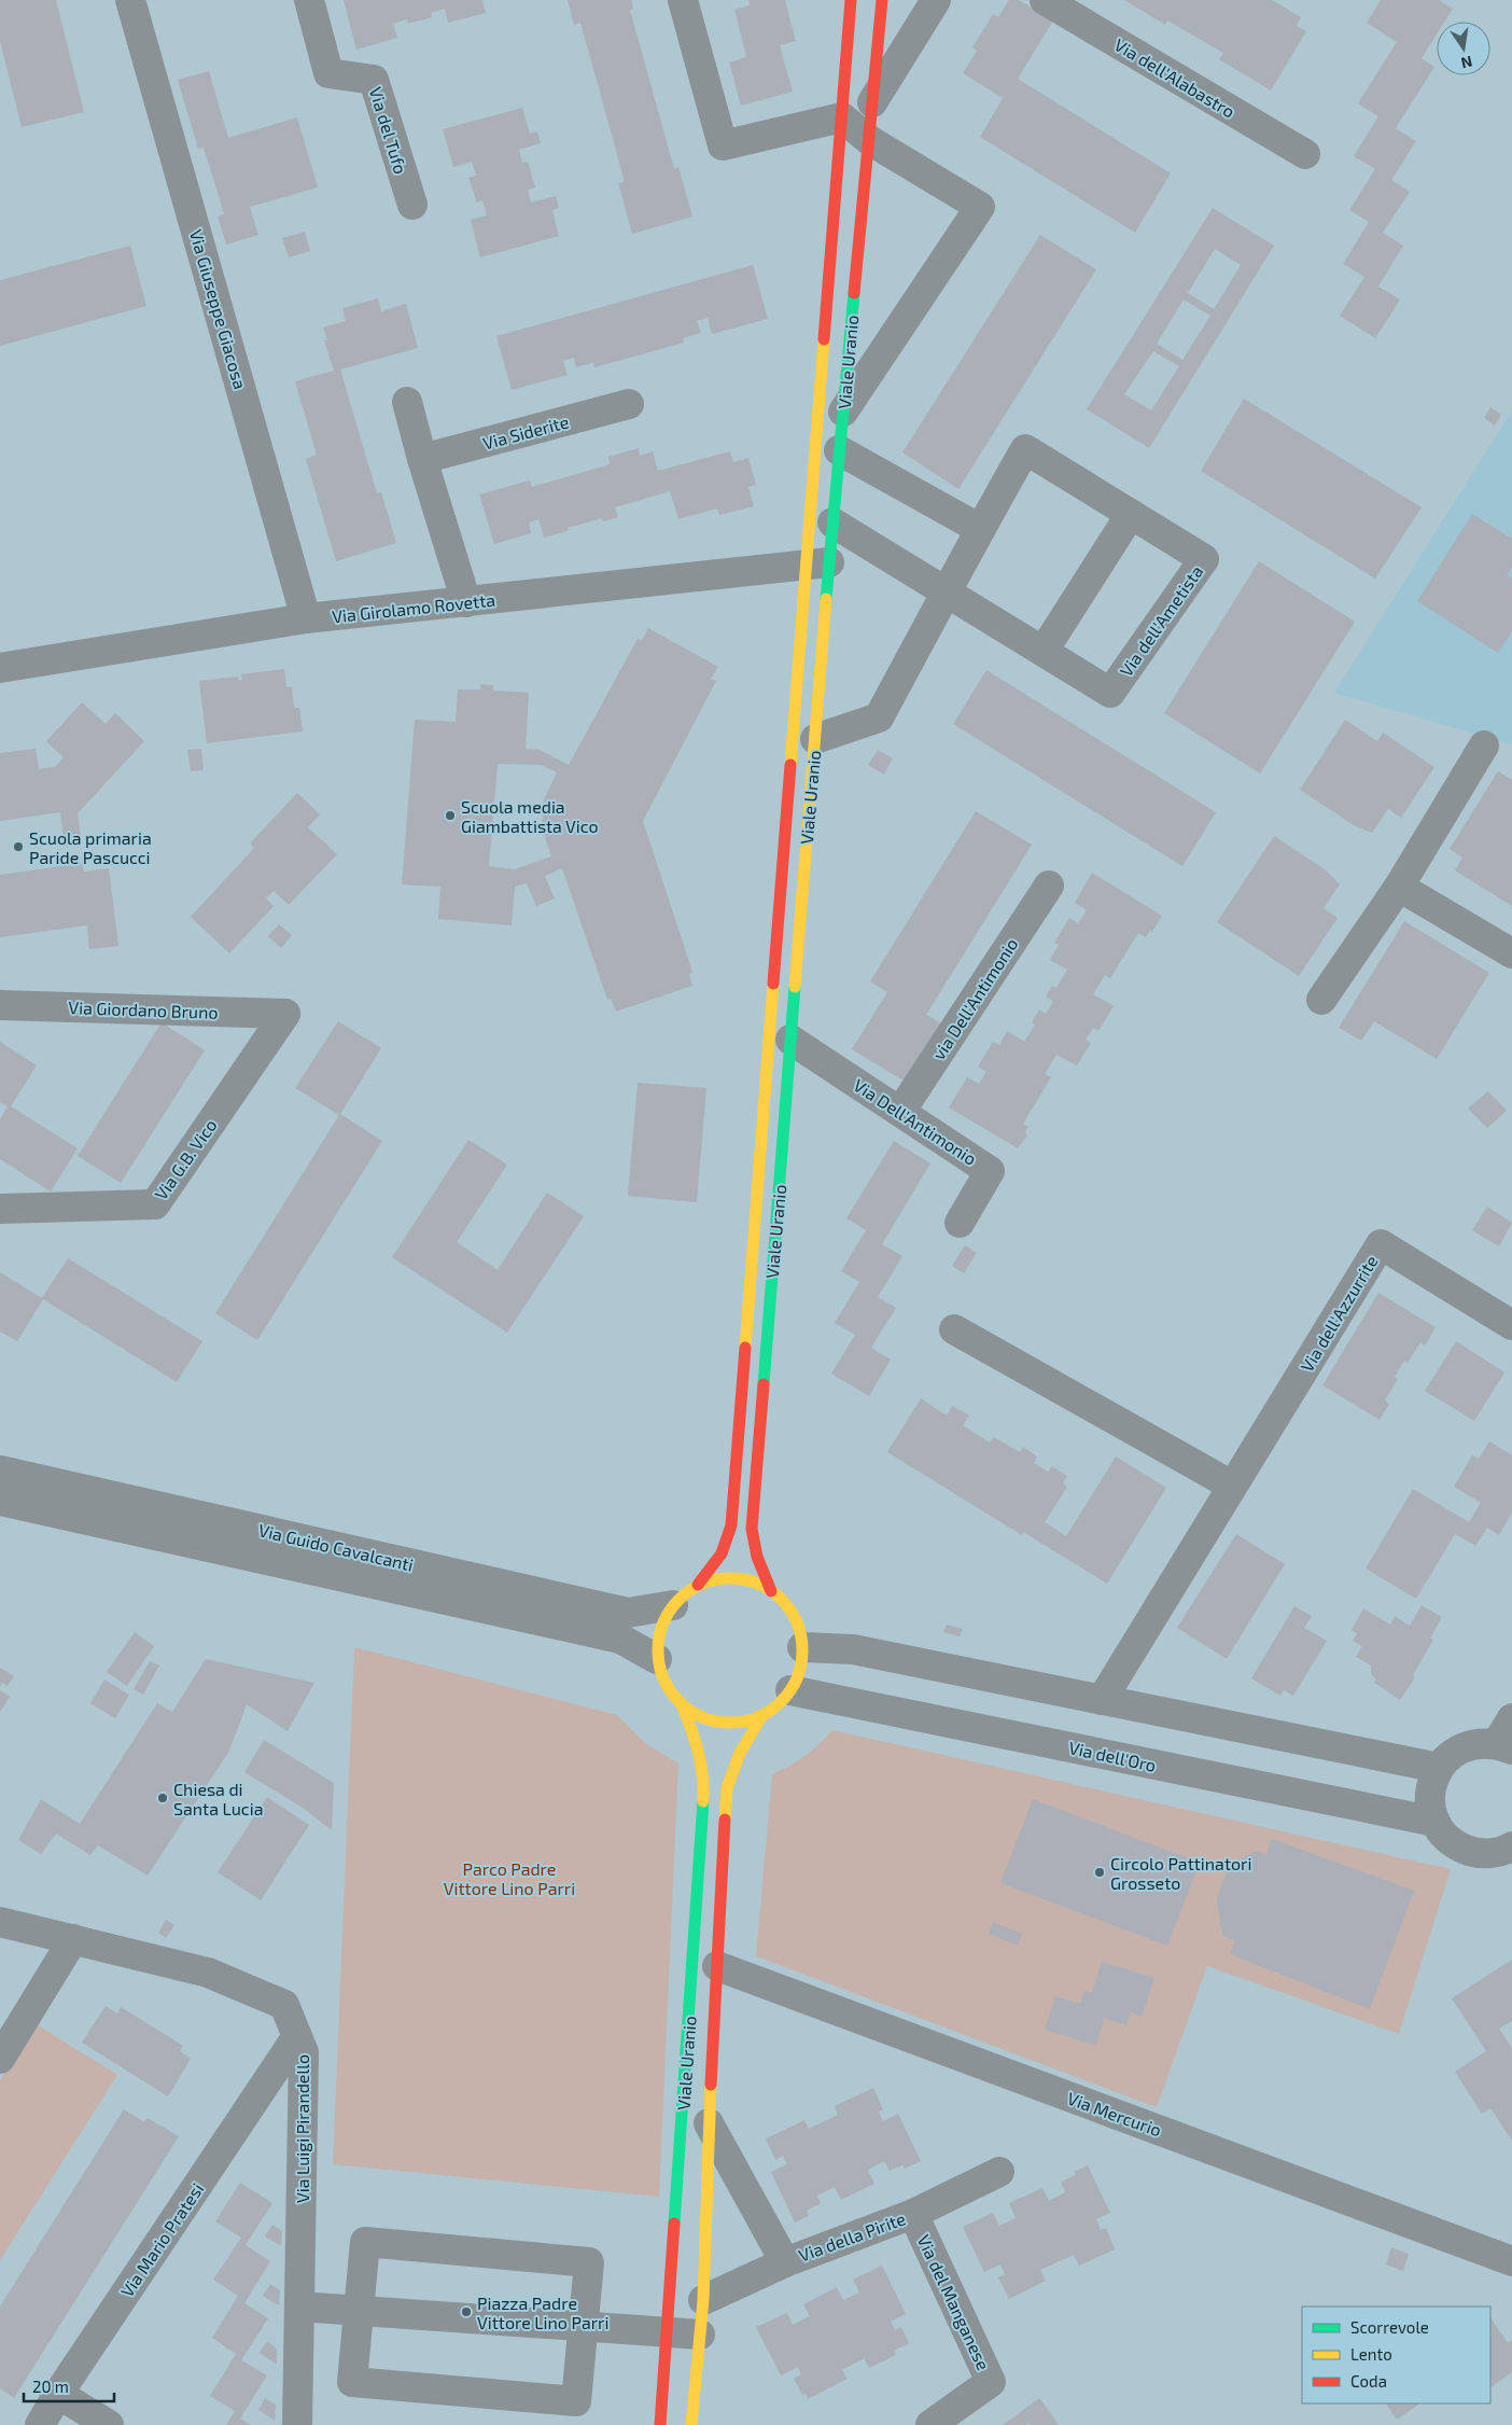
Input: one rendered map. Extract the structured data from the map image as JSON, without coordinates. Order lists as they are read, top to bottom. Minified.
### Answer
{"streets":{"main road":["Viale Uranio"],"street":["Via dell'Alabastro","Via del Tufo","Via Giuseppe Giacosa","Via Siderite","Via Girolamo Rovetta","Via dell'Ametista","via Dell'Antimonio","Via Giordano Bruno","Via Dell'Antimonio","Via G.B. Vico","Via dell'Azzurrite","Via Guido Cavalcanti","Via dell'Oro","Via Mercurio","Via Luigi Pirandello","Via della Pirite","Via Mario Pratesi","Via del Manganese"]},"crossings":[["Via Giuseppe Giacosa","Via Girolamo Rovetta"],["Viale Uranio","Via Girolamo Rovetta"],["Viale Uranio","Via dell'Ametista"],["Viale Uranio","Via Dell'Antimonio"],["Viale Uranio","Via Guido Cavalcanti"],["Viale Uranio","Via dell'Oro"],["Viale Uranio","Via Mercurio"],["Viale Uranio","Via della Pirite"],["via Dell'Antimonio","Via Dell'Antimonio"],["Via Giordano Bruno","Via G.B. Vico"],["Via Guido Cavalcanti","Via dell'Oro"],["Via Luigi Pirandello","Via Mario Pratesi"],["Via della Pirite","Via del Manganese"]],"parks":["Parco Padre Vittore Lino Parri"],"places":["Scuola media Giambattista Vico","Scuola primaria Paride Pascucci","Chiesa di Santa Lucia","Circolo Pattinatori Grosseto","Piazza Padre Vittore Lino Parri"],"legend":["Scorrevole","Lento","Coda"],"scale_bar":"20 m","north":"bottom"}
